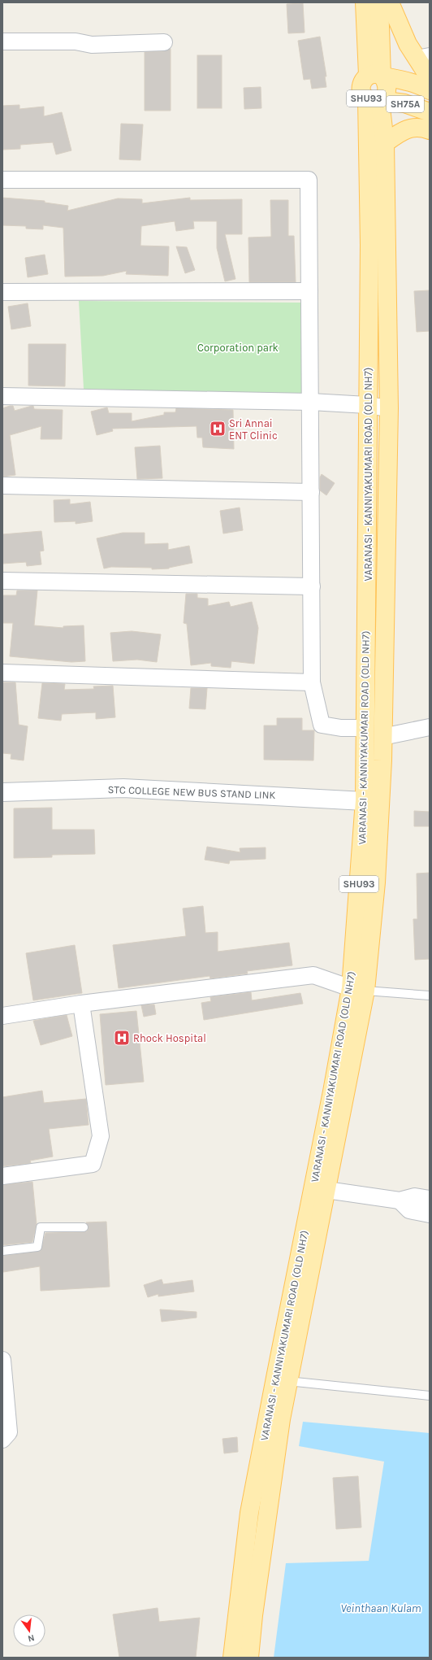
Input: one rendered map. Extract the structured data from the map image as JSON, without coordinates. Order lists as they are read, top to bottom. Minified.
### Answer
{"streets":{"main road":["SHU93","SH75A","VARANASI - KANNIYAKUMARI ROAD (OLD NH7)"],"street":["STC COLLEGE NEW BUS STAND LINK"]},"crossings":[["SH75A","VARANASI - KANNIYAKUMARI ROAD (OLD NH7)"],["VARANASI - KANNIYAKUMARI ROAD (OLD NH7)","STC COLLEGE NEW BUS STAND LINK"]],"water":["Veinthaan Kulam"],"parks":["Corporation park"],"places":{"hospital":["Sri Annai ENT Clinic","Rhock Hospital"]},"north":"bottom"}
